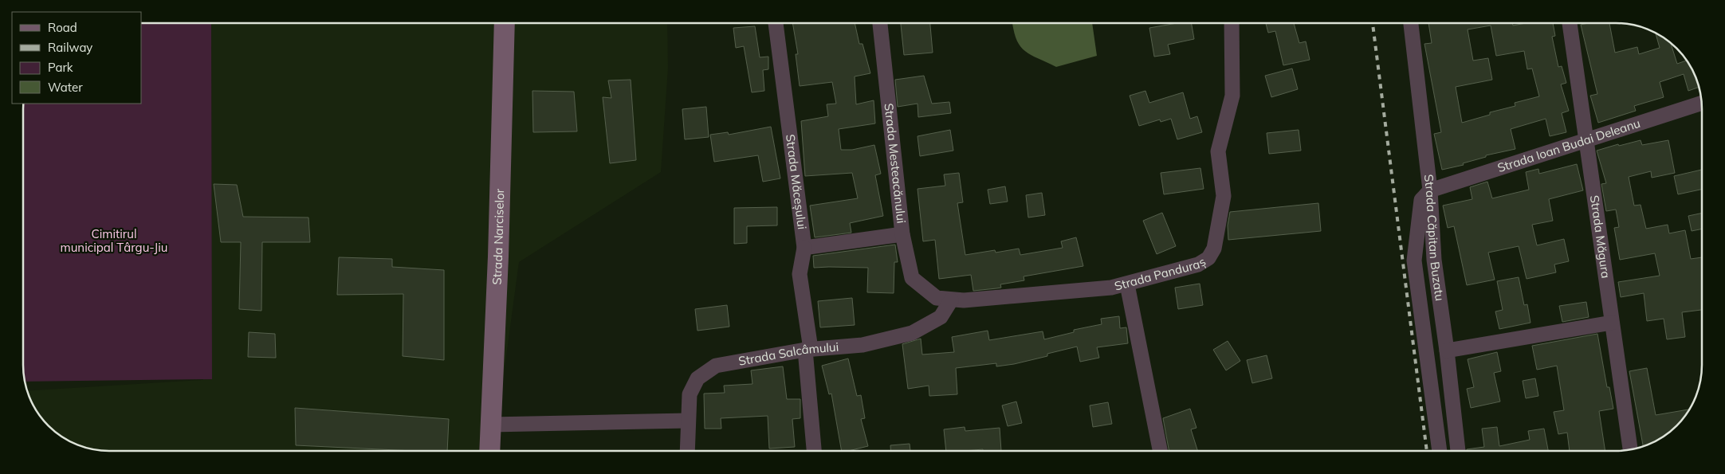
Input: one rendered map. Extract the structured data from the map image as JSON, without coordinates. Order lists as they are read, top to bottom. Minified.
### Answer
{"streets":{"main road":["Strada Narciselor"],"street":["Strada Ioan Budai Deleanu","Strada Mesteacănului","Strada Măceșului","Strada Măgura","Strada Căpitan Buzatu","Strada Panduraș","Strada Salcâmului"]},"crossings":[["Strada Ioan Budai Deleanu","Strada Măgura"],["Strada Ioan Budai Deleanu","Strada Căpitan Buzatu"],["Strada Mesteacănului","Strada Panduraș"],["Strada Mesteacănului","Strada Salcâmului"],["Strada Măceșului","Strada Salcâmului"],["Strada Panduraș","Strada Salcâmului"]],"parks":["Cimitirul municipal Târgu-Jiu"],"legend":["Road","Railway","Park","Water"]}
